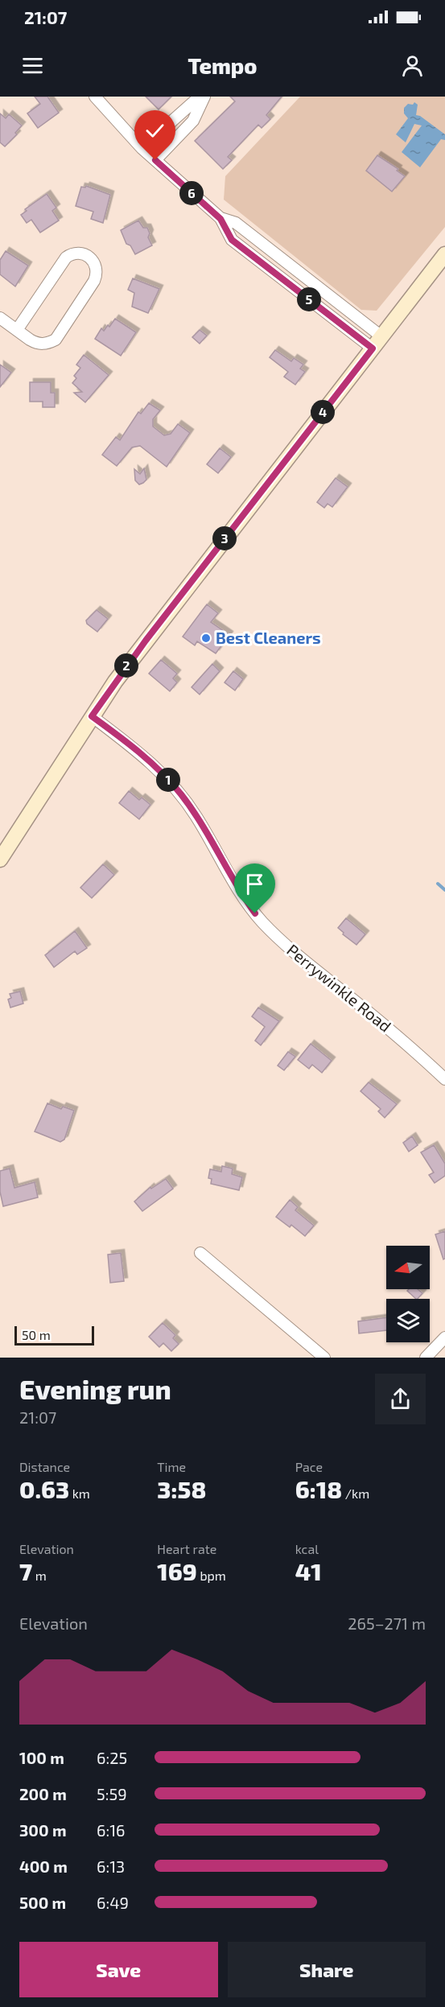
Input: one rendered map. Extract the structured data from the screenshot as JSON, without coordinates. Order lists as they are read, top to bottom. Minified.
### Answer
{"streets":{"street":["Perrywinkle Road"]},"places":["Best Cleaners"],"scale_bar":"50 m","north":"left","page":{"status":"21:07","header":"Tempo","pins":["6","5","4","3","2","1"],"scale":"50 m","heading":["Evening run","21:07"],"stats":[["Distance","0.63 km"],["Time","3:58"],["Pace","6:18 /km"],["Elevation","7 m"],["Heart rate","169 bpm"],["kcal","41"]],"chart":["Elevation","265–271 m"],"list":[{"name":"100 m","note":"6:25"},{"name":"200 m","note":"5:59"},{"name":"300 m","note":"6:16"},{"name":"400 m","note":"6:13"},{"name":"500 m","note":"6:49"}],"buttons":["Save","Share"]}}
